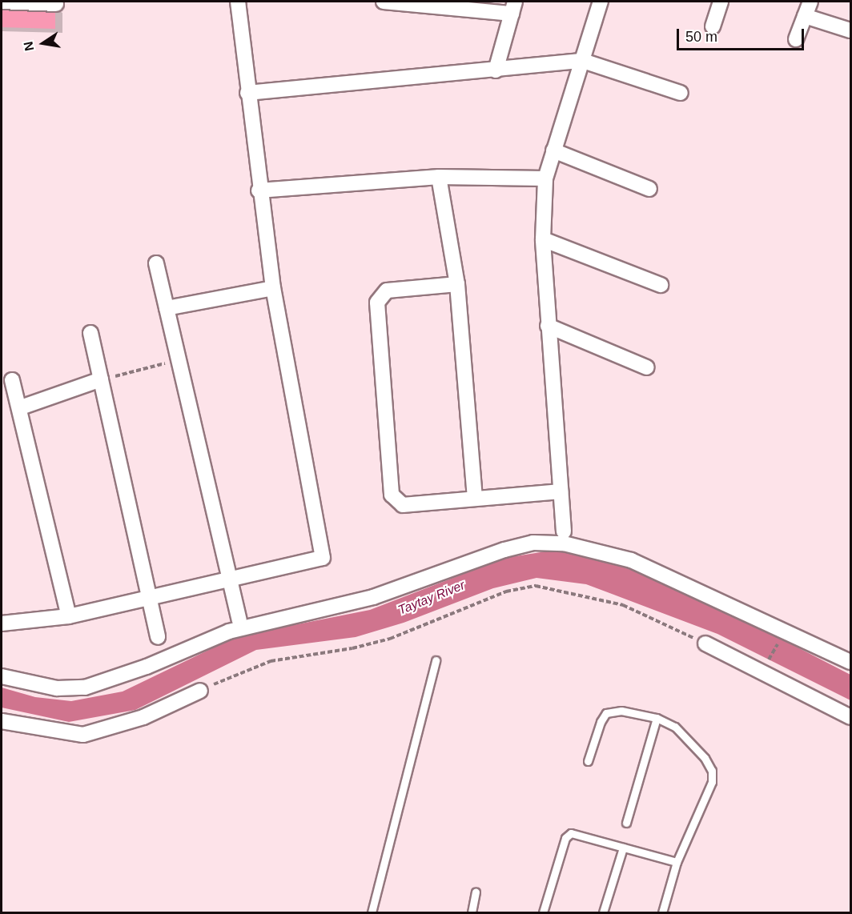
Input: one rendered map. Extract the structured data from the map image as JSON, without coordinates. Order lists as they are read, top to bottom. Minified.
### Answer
{"water":["Taytay River"],"scale_bar":"50 m","north":"left"}
